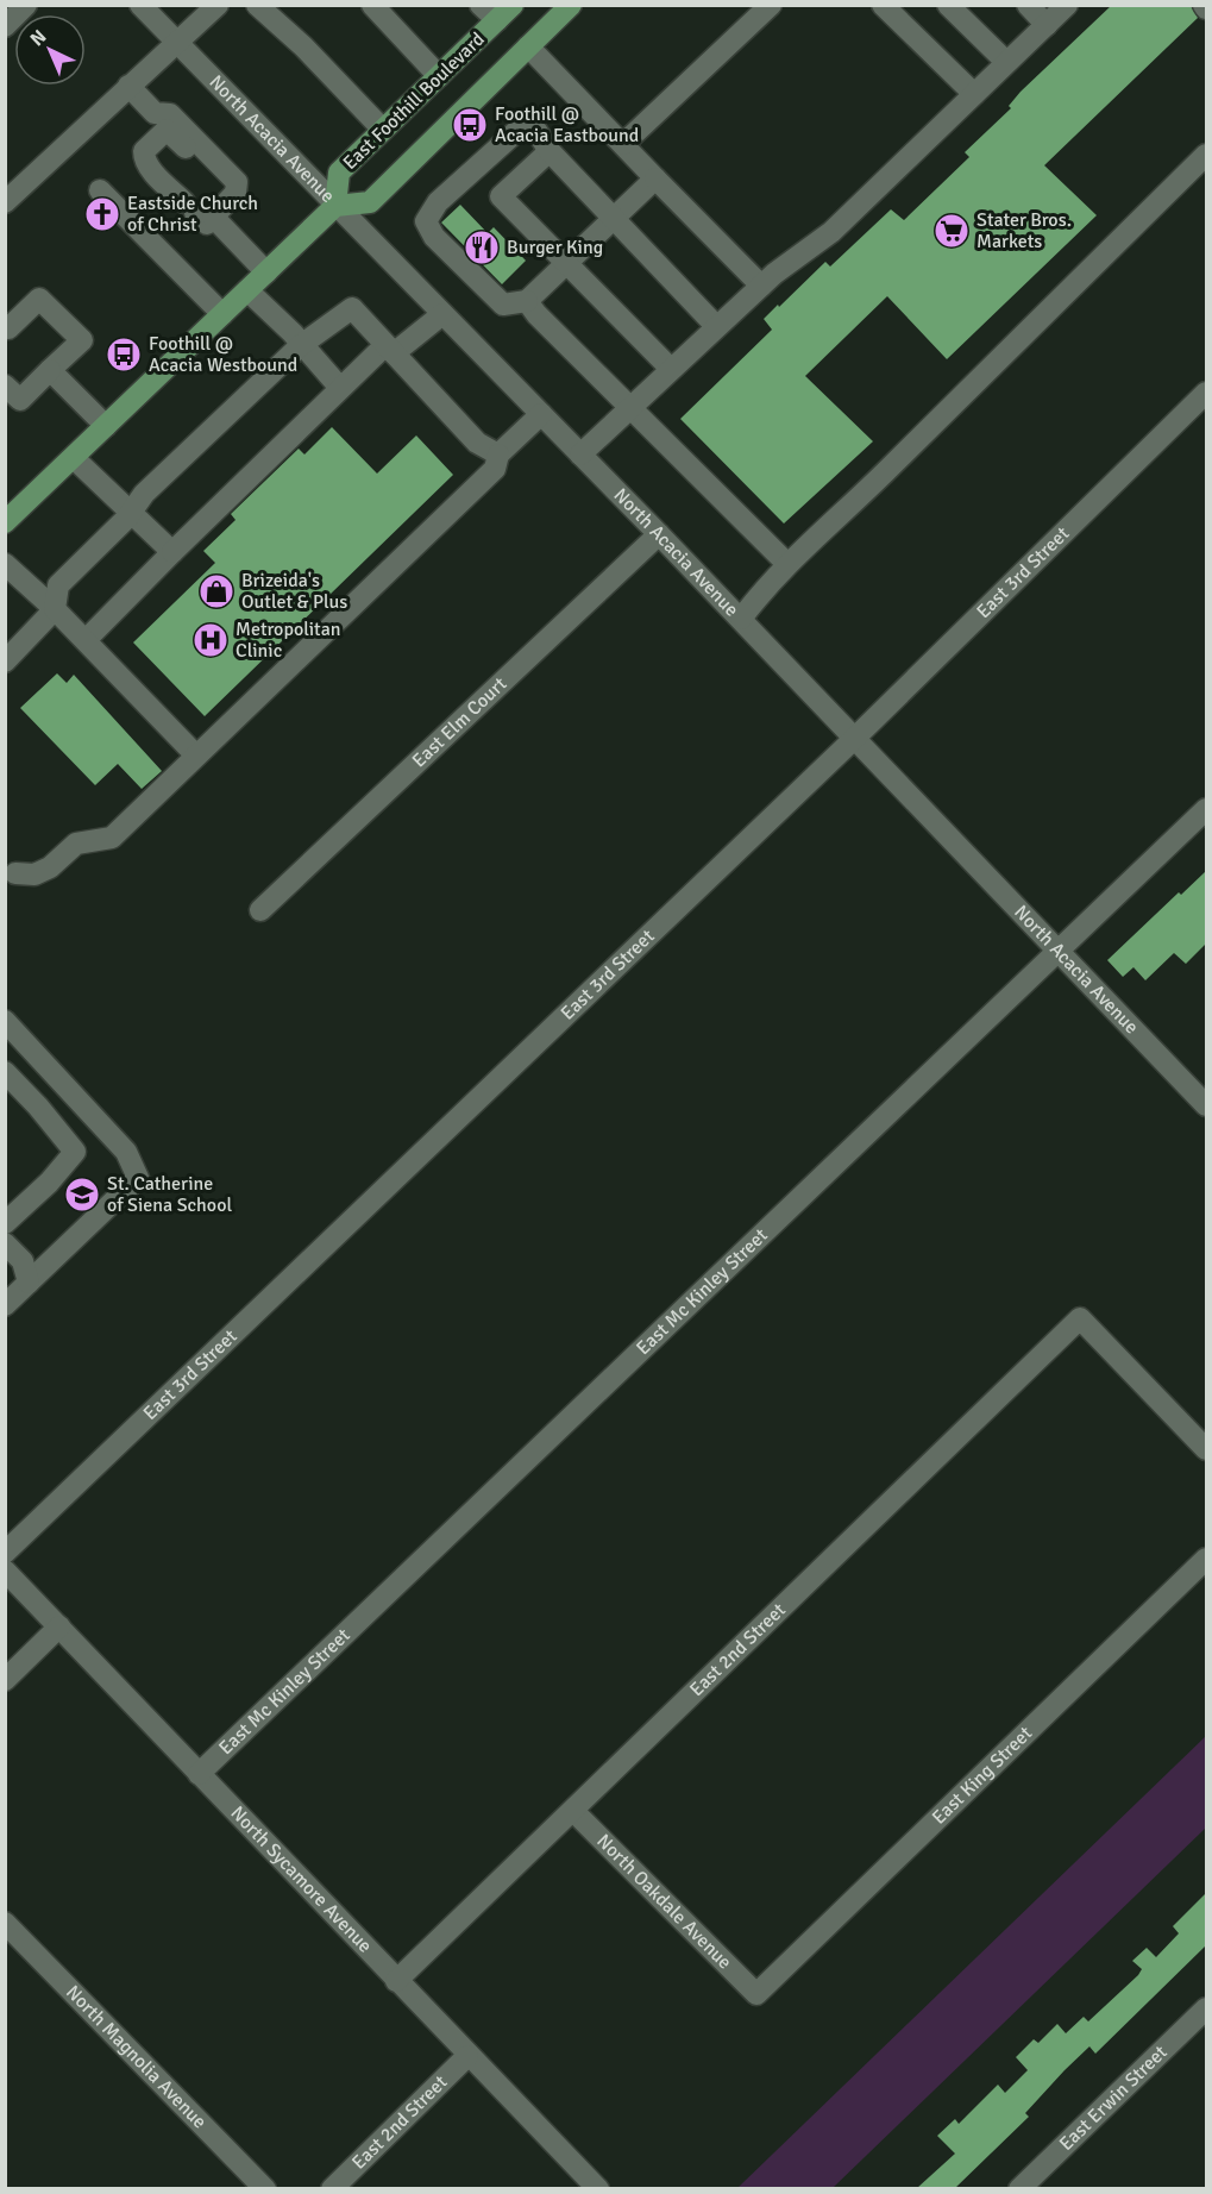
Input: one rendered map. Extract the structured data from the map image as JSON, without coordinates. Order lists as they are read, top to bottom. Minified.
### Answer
{"streets":{"main road":["East Foothill Boulevard"],"street":["North Acacia Avenue","East 3rd Street","East Elm Court","East Mc Kinley Street","East 2nd Street","East King Street","North Sycamore Avenue","North Oakdale Avenue","North Magnolia Avenue","East Erwin Street"]},"crossings":[["East Foothill Boulevard","North Acacia Avenue"],["North Acacia Avenue","East 3rd Street"],["North Acacia Avenue","East Elm Court"],["North Acacia Avenue","East Mc Kinley Street"],["East Mc Kinley Street","North Sycamore Avenue"],["East 2nd Street","North Sycamore Avenue"],["East 2nd Street","North Oakdale Avenue"],["East King Street","North Oakdale Avenue"]],"places":{"bus stop":["Foothill @ Acacia Eastbound","Foothill @ Acacia Westbound"],"church":["Eastside Church of Christ"],"supermarket":["Stater Bros. Markets"],"restaurant":["Burger King"],"shop":["Brizeida's Outlet & Plus"],"hospital":["Metropolitan Clinic"],"school or university":["St. Catherine of Siena School"]},"north":"top left"}
